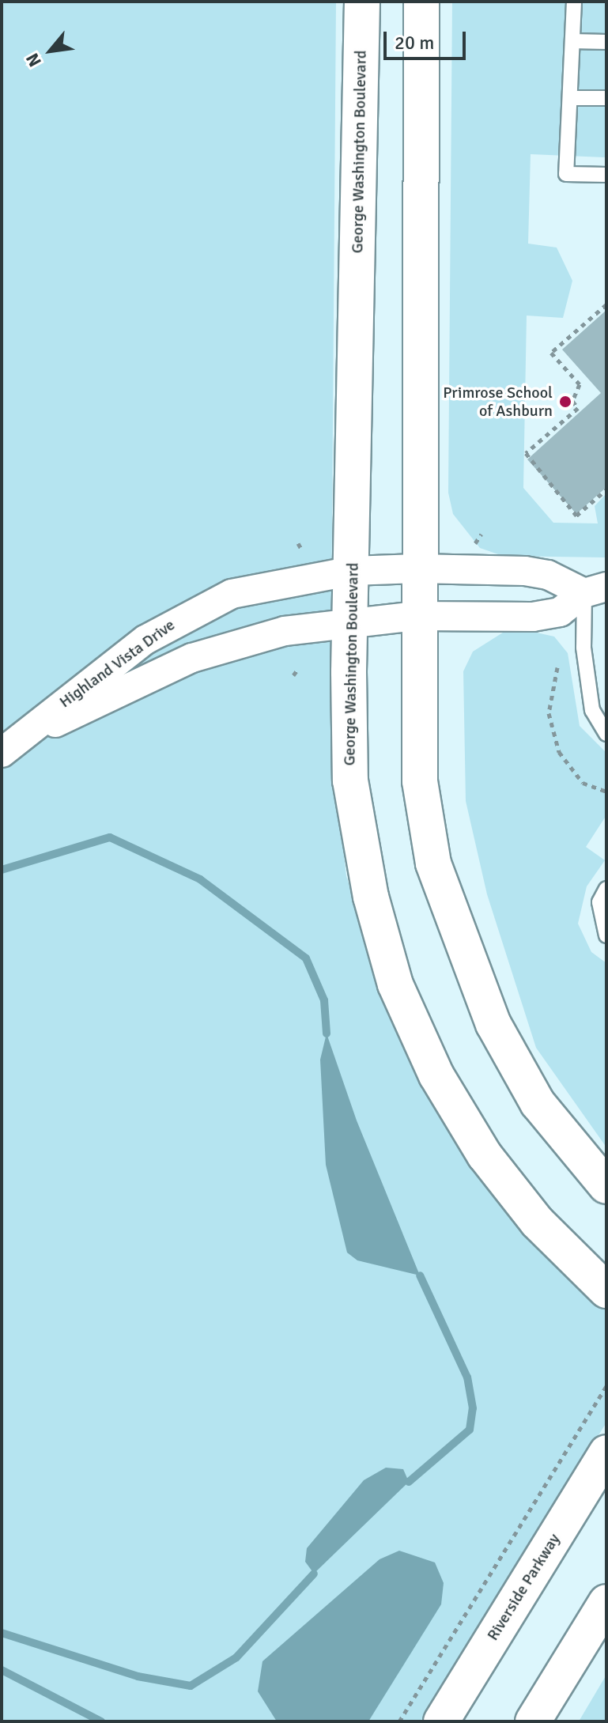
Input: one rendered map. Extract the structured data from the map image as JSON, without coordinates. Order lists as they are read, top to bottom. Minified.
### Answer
{"streets":{"street":["George Washington Boulevard","Highland Vista Drive","Riverside Parkway"]},"crossings":[["George Washington Boulevard","Highland Vista Drive"]],"places":["Primrose School of Ashburn"],"scale_bar":"20 m","north":"bottom left"}
